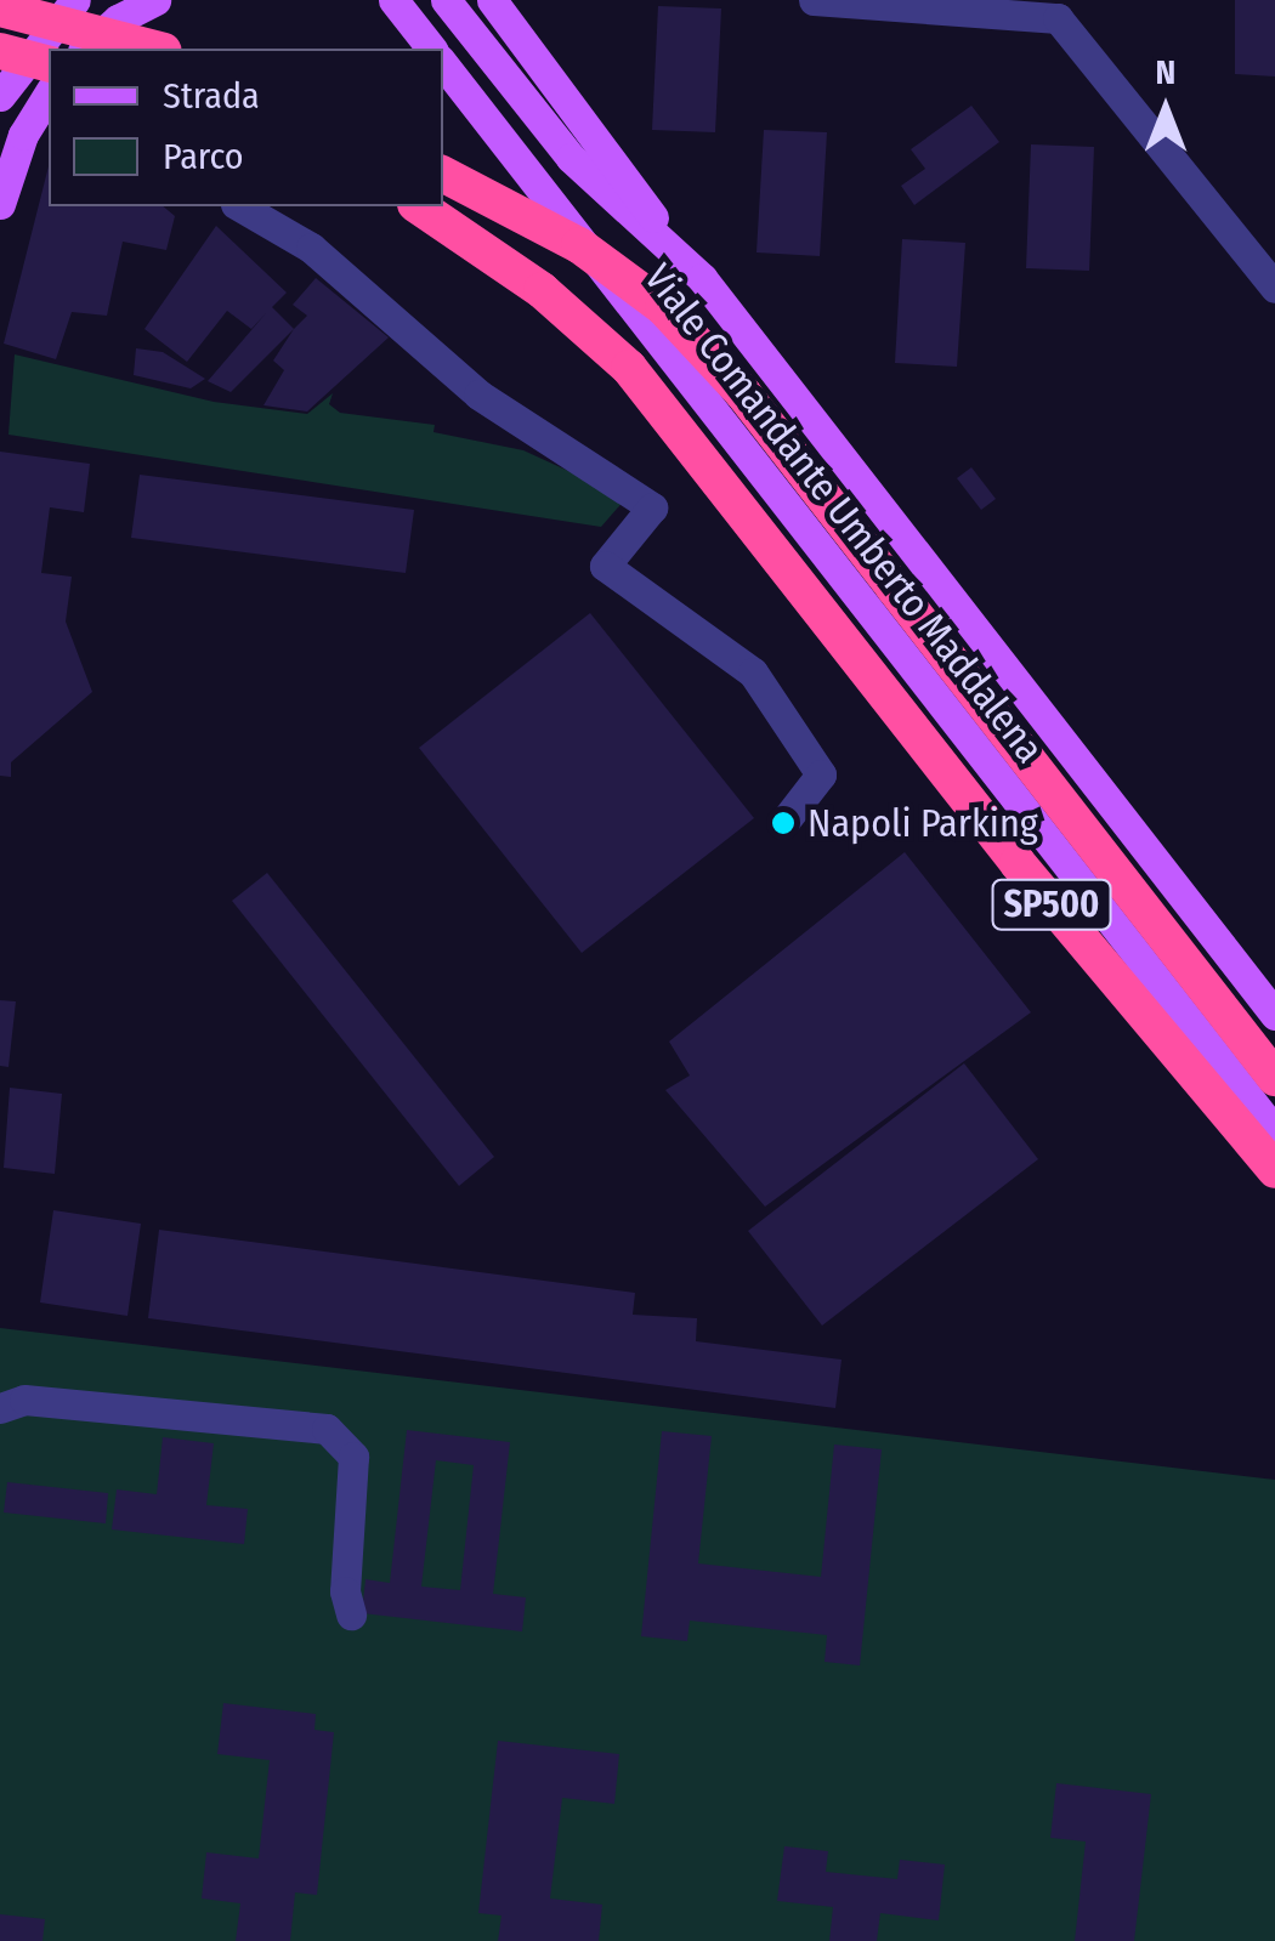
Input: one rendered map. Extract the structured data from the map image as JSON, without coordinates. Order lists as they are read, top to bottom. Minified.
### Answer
{"streets":{"highway":["SP500"],"main road":["Viale Comandante Umberto Maddalena"]},"places":["Napoli Parking"],"legend":["Strada","Parco"],"north":"top"}
